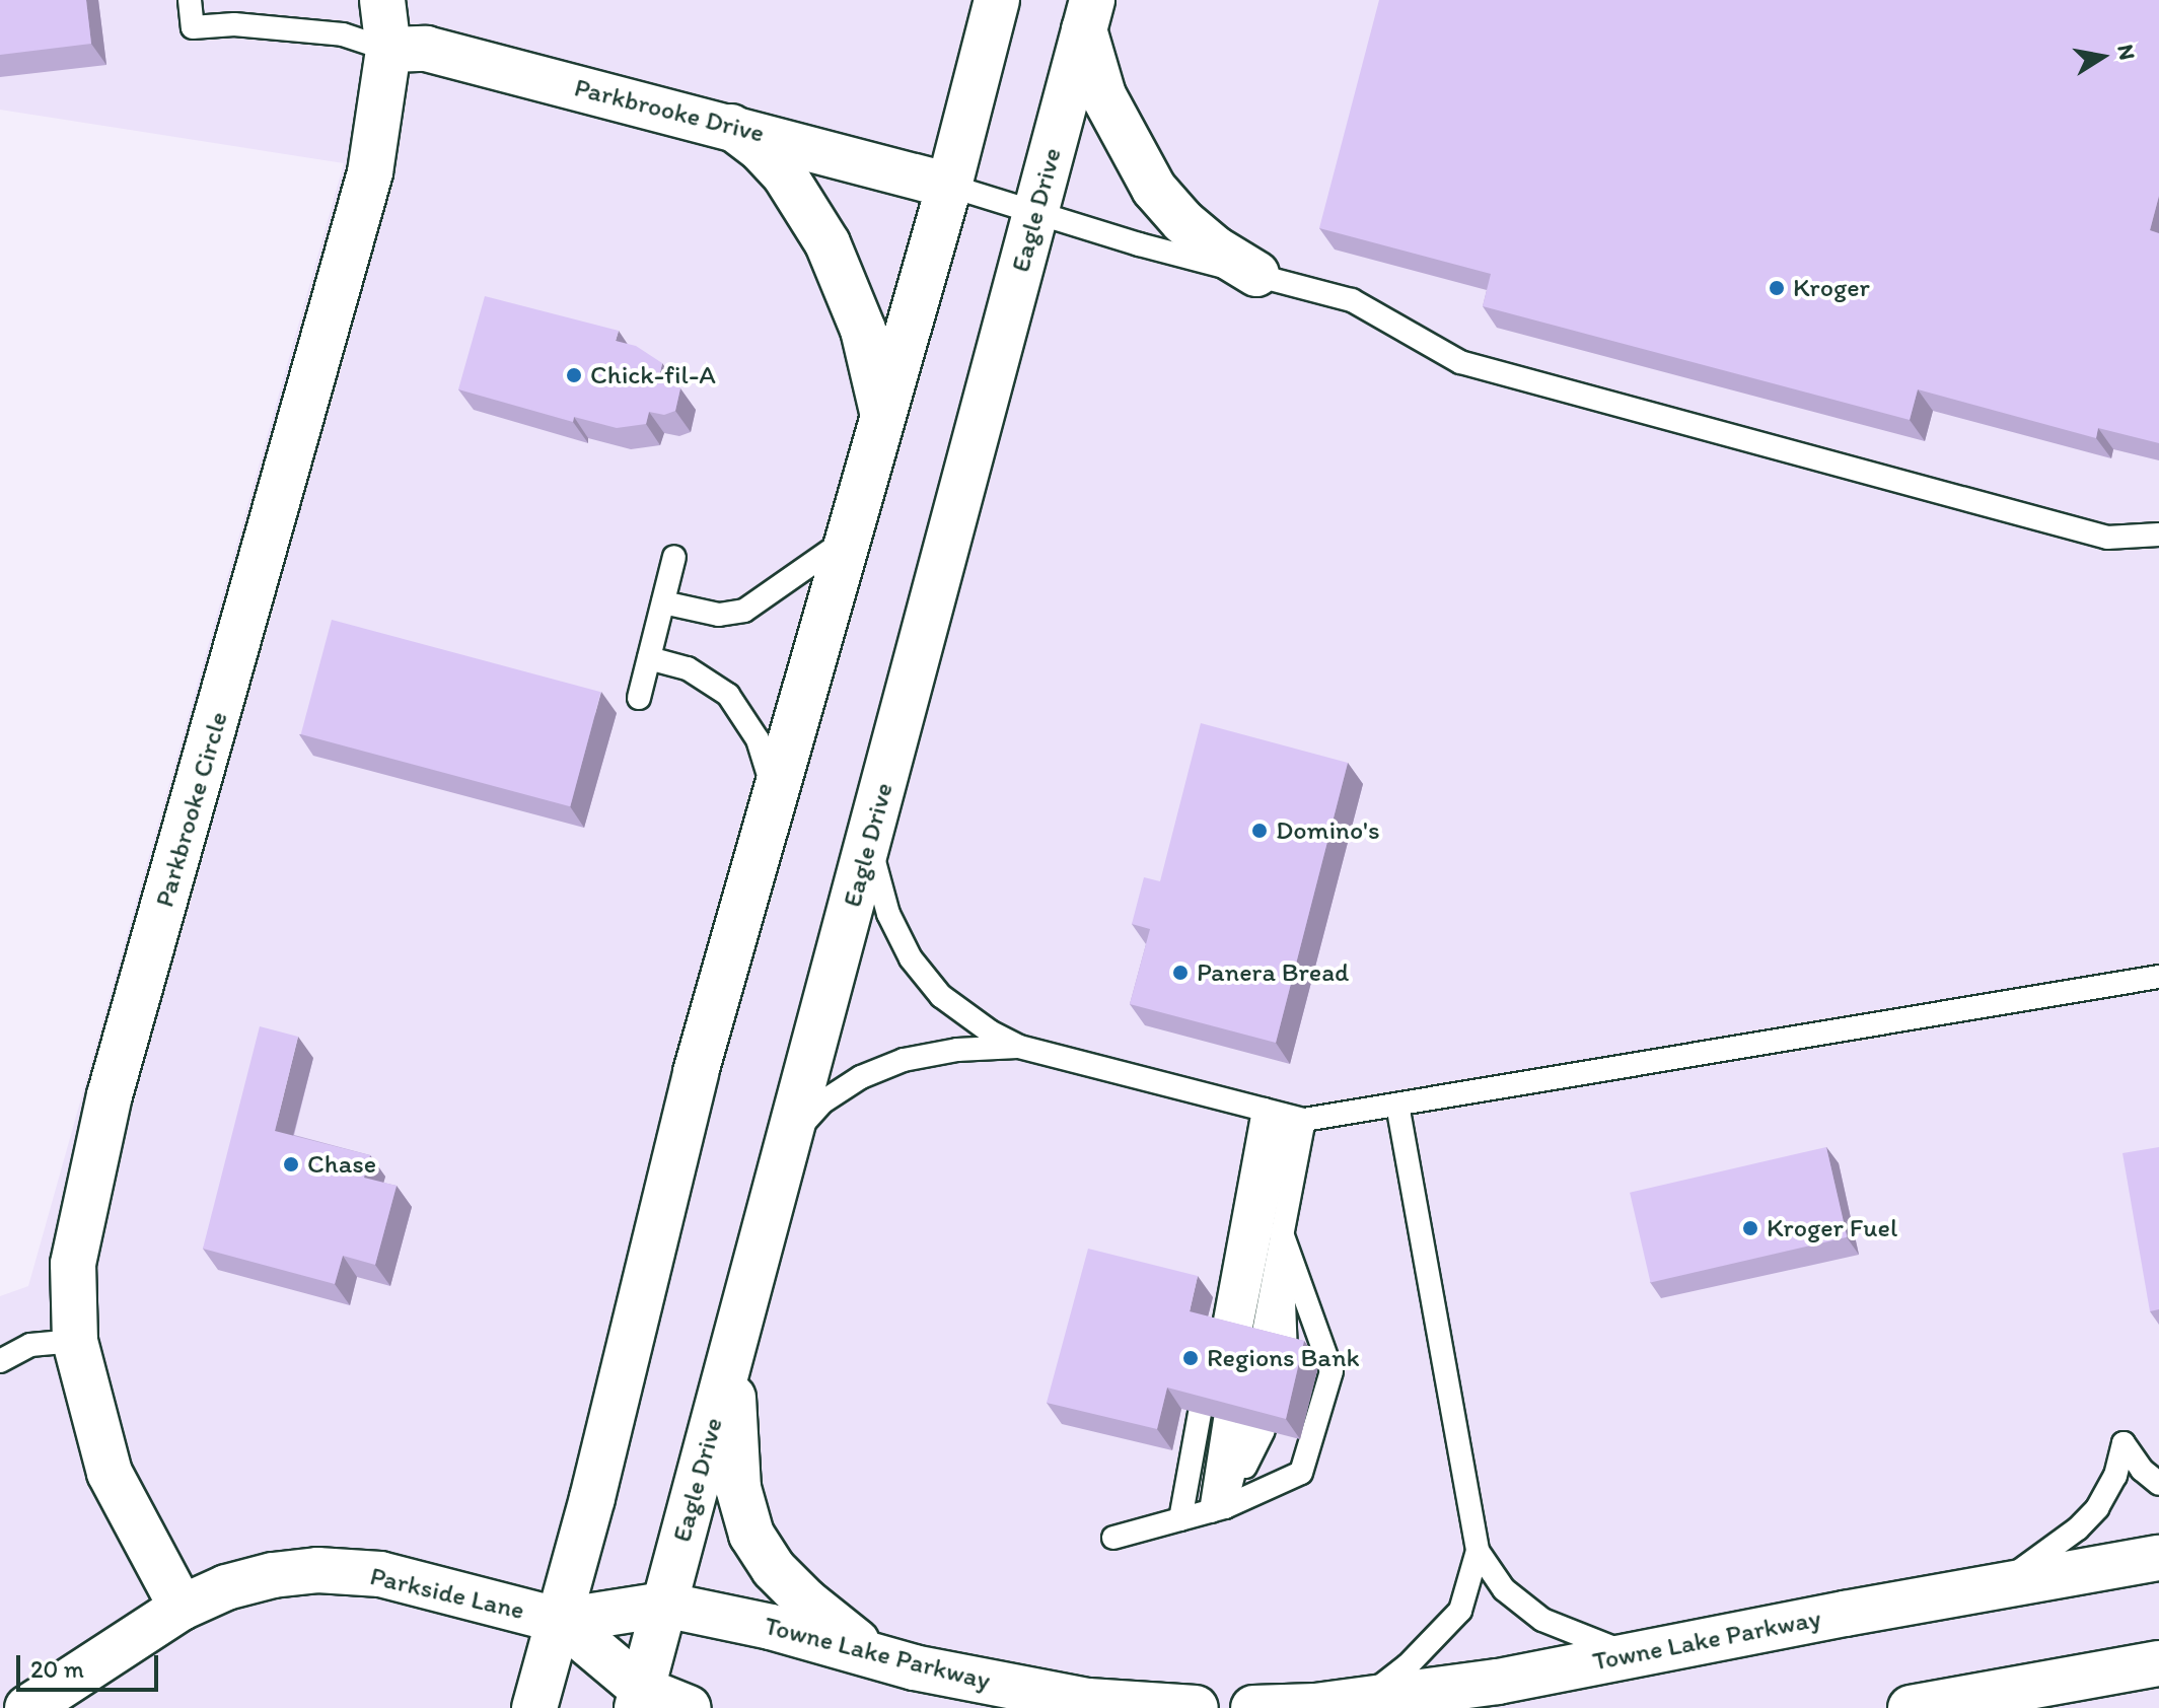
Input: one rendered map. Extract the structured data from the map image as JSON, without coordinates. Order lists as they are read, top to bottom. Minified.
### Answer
{"streets":{"street":["Parkbrooke Drive","Eagle Drive","Parkbrooke Circle","Parkside Lane","Towne Lake Parkway"]},"crossings":[["Parkbrooke Drive","Parkbrooke Circle"],["Eagle Drive","Towne Lake Parkway"],["Parkbrooke Circle","Parkside Lane"],["Parkside Lane","Towne Lake Parkway"]],"places":["Kroger","Chick-fil-A","Domino's","Panera Bread","Chase","Kroger Fuel","Regions Bank"],"scale_bar":"20 m","north":"right"}
